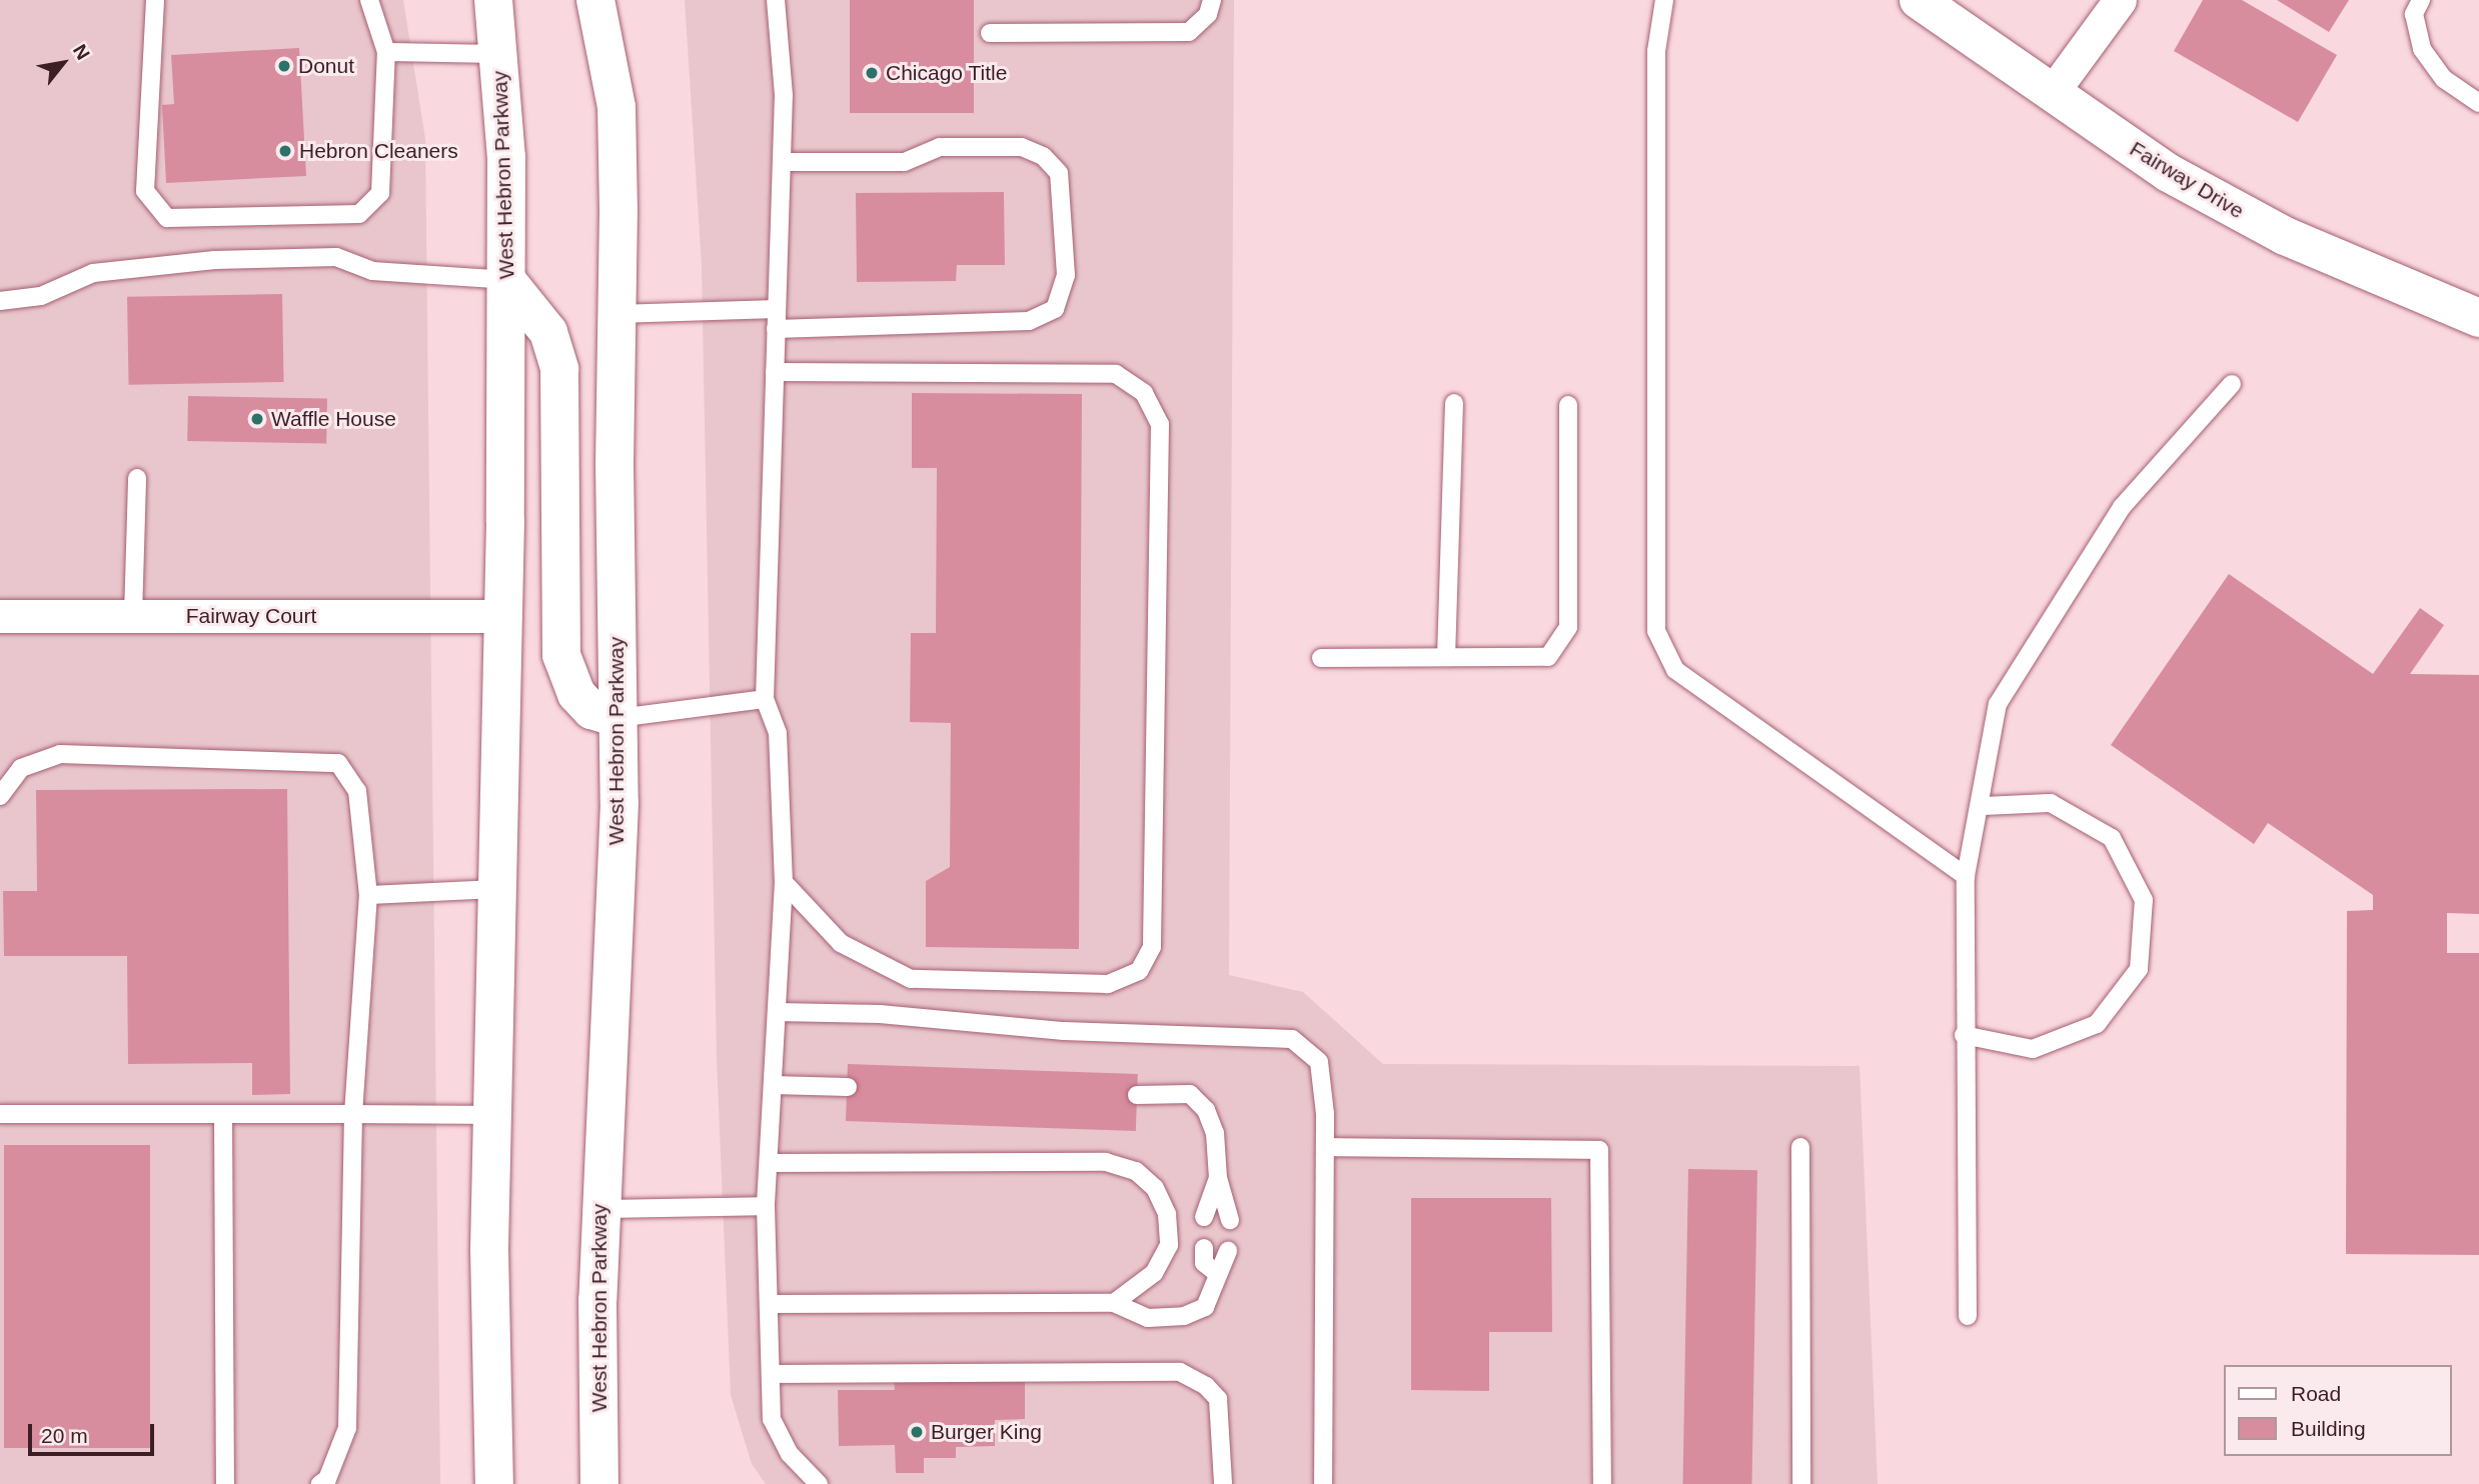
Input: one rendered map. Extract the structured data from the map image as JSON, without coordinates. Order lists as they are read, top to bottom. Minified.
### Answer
{"streets":{"main road":["West Hebron Parkway","Fairway Drive"],"street":["Fairway Court"]},"crossings":[["West Hebron Parkway","Fairway Court"]],"places":["Donut","Chicago Title","Hebron Cleaners","Waffle House","Burger King"],"legend":["Road","Building"],"scale_bar":"20 m","north":"top right"}
